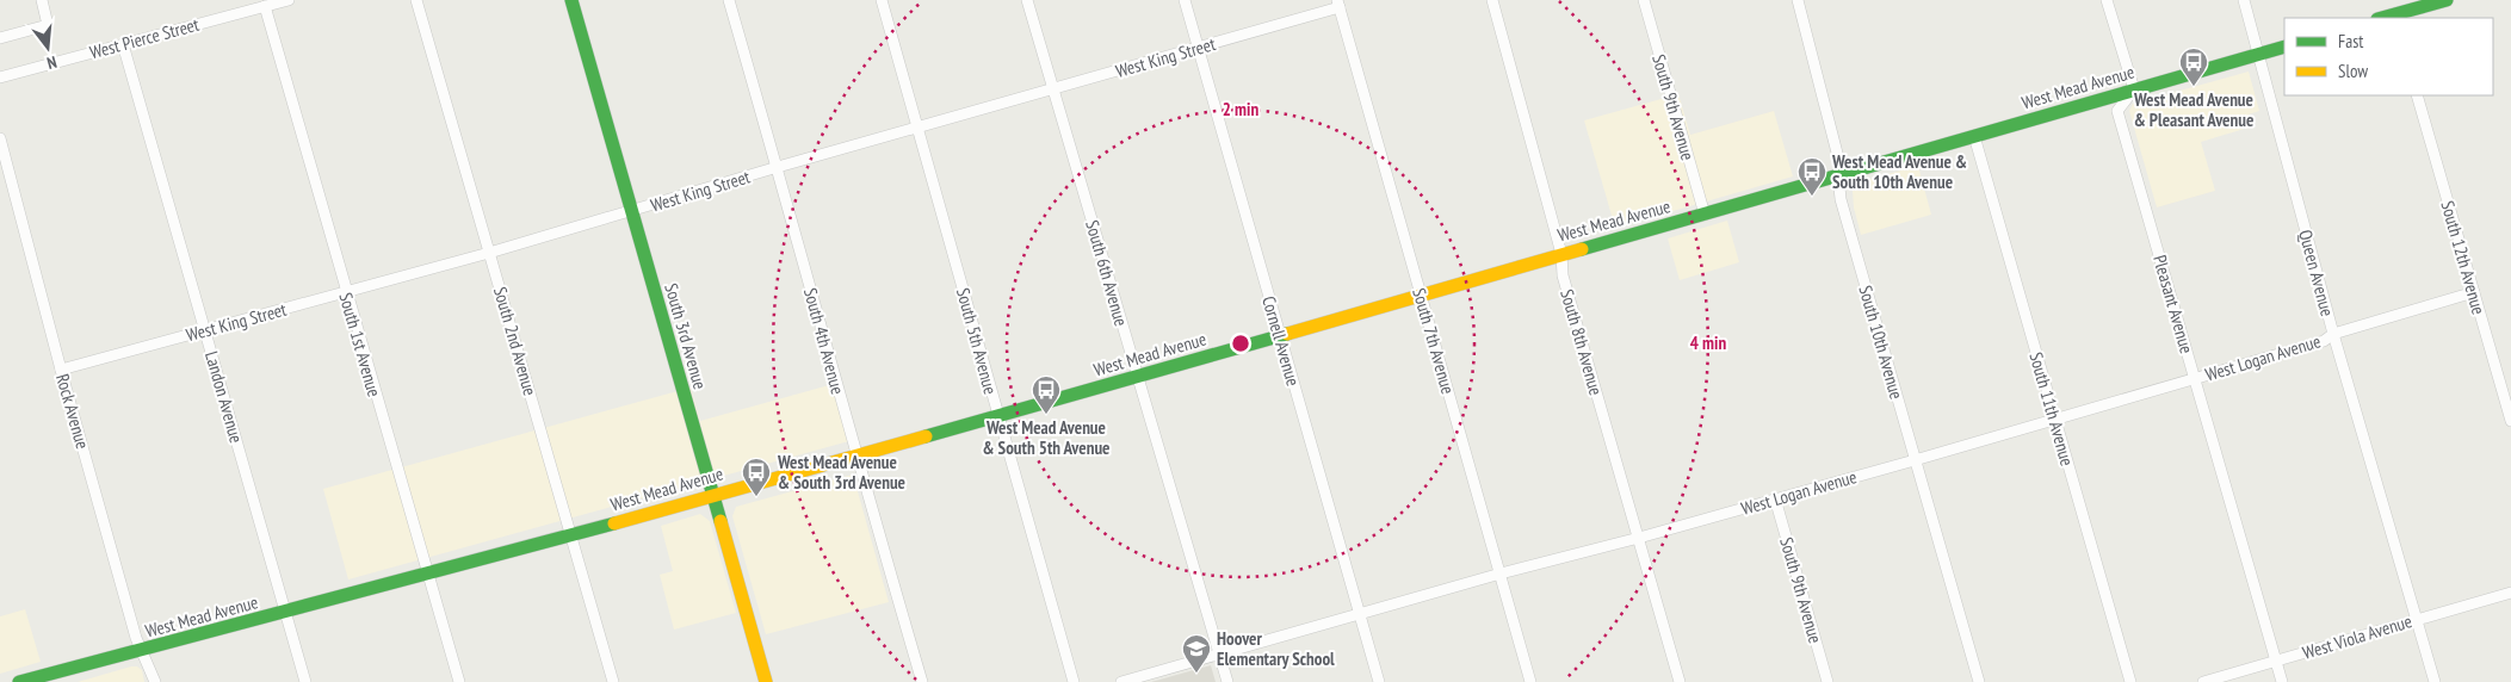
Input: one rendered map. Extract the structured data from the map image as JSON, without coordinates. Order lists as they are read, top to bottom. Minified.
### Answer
{"streets":{"street":["West Pierce Street","West King Street","West Mead Avenue","South 9th Avenue","South 12th Avenue","South 6th Avenue","Queen Avenue","Pleasant Avenue","South 3rd Avenue","South 2nd Avenue","South 4th Avenue","South 5th Avenue","Cornell Avenue","South 7th Avenue","South 8th Avenue","South 10th Avenue","South 1st Avenue","West Logan Avenue","Landon Avenue","South 11th Avenue","Rock Avenue","West Viola Avenue"]},"crossings":[["West Pierce Street","South 1st Avenue"],["West Pierce Street","Landon Avenue"],["West King Street","South 6th Avenue"],["West King Street","South 3rd Avenue"],["West King Street","South 2nd Avenue"],["West King Street","South 4th Avenue"],["West King Street","South 5th Avenue"],["West King Street","Cornell Avenue"],["West King Street","South 7th Avenue"],["West King Street","South 1st Avenue"],["West King Street","Landon Avenue"],["West King Street","Rock Avenue"],["West Mead Avenue","South 9th Avenue"],["West Mead Avenue","South 6th Avenue"],["West Mead Avenue","Queen Avenue"],["West Mead Avenue","Pleasant Avenue"],["West Mead Avenue","South 3rd Avenue"],["West Mead Avenue","South 2nd Avenue"],["West Mead Avenue","South 4th Avenue"],["West Mead Avenue","South 5th Avenue"],["West Mead Avenue","Cornell Avenue"],["West Mead Avenue","South 7th Avenue"],["West Mead Avenue","South 8th Avenue"],["West Mead Avenue","South 10th Avenue"],["West Mead Avenue","South 1st Avenue"],["West Mead Avenue","Landon Avenue"],["West Mead Avenue","South 11th Avenue"],["West Mead Avenue","Rock Avenue"],["South 9th Avenue","West Logan Avenue"],["South 12th Avenue","West Logan Avenue"],["South 6th Avenue","West Logan Avenue"],["Queen Avenue","West Logan Avenue"],["Queen Avenue","West Viola Avenue"],["Pleasant Avenue","West Logan Avenue"],["Pleasant Avenue","West Viola Avenue"],["Cornell Avenue","West Logan Avenue"],["South 7th Avenue","West Logan Avenue"],["South 8th Avenue","West Logan Avenue"],["South 10th Avenue","West Logan Avenue"],["West Logan Avenue","South 11th Avenue"]],"places":{"bus stop":["West Mead Avenue & Pleasant Avenue","West Mead Avenue & South 10th Avenue","West Mead Avenue & South 5th Avenue","West Mead Avenue & South 3rd Avenue"],"school or university":["Hoover Elementary School"]},"legend":["Fast","Slow"],"north":"bottom","rings":["2 min","4 min"]}
